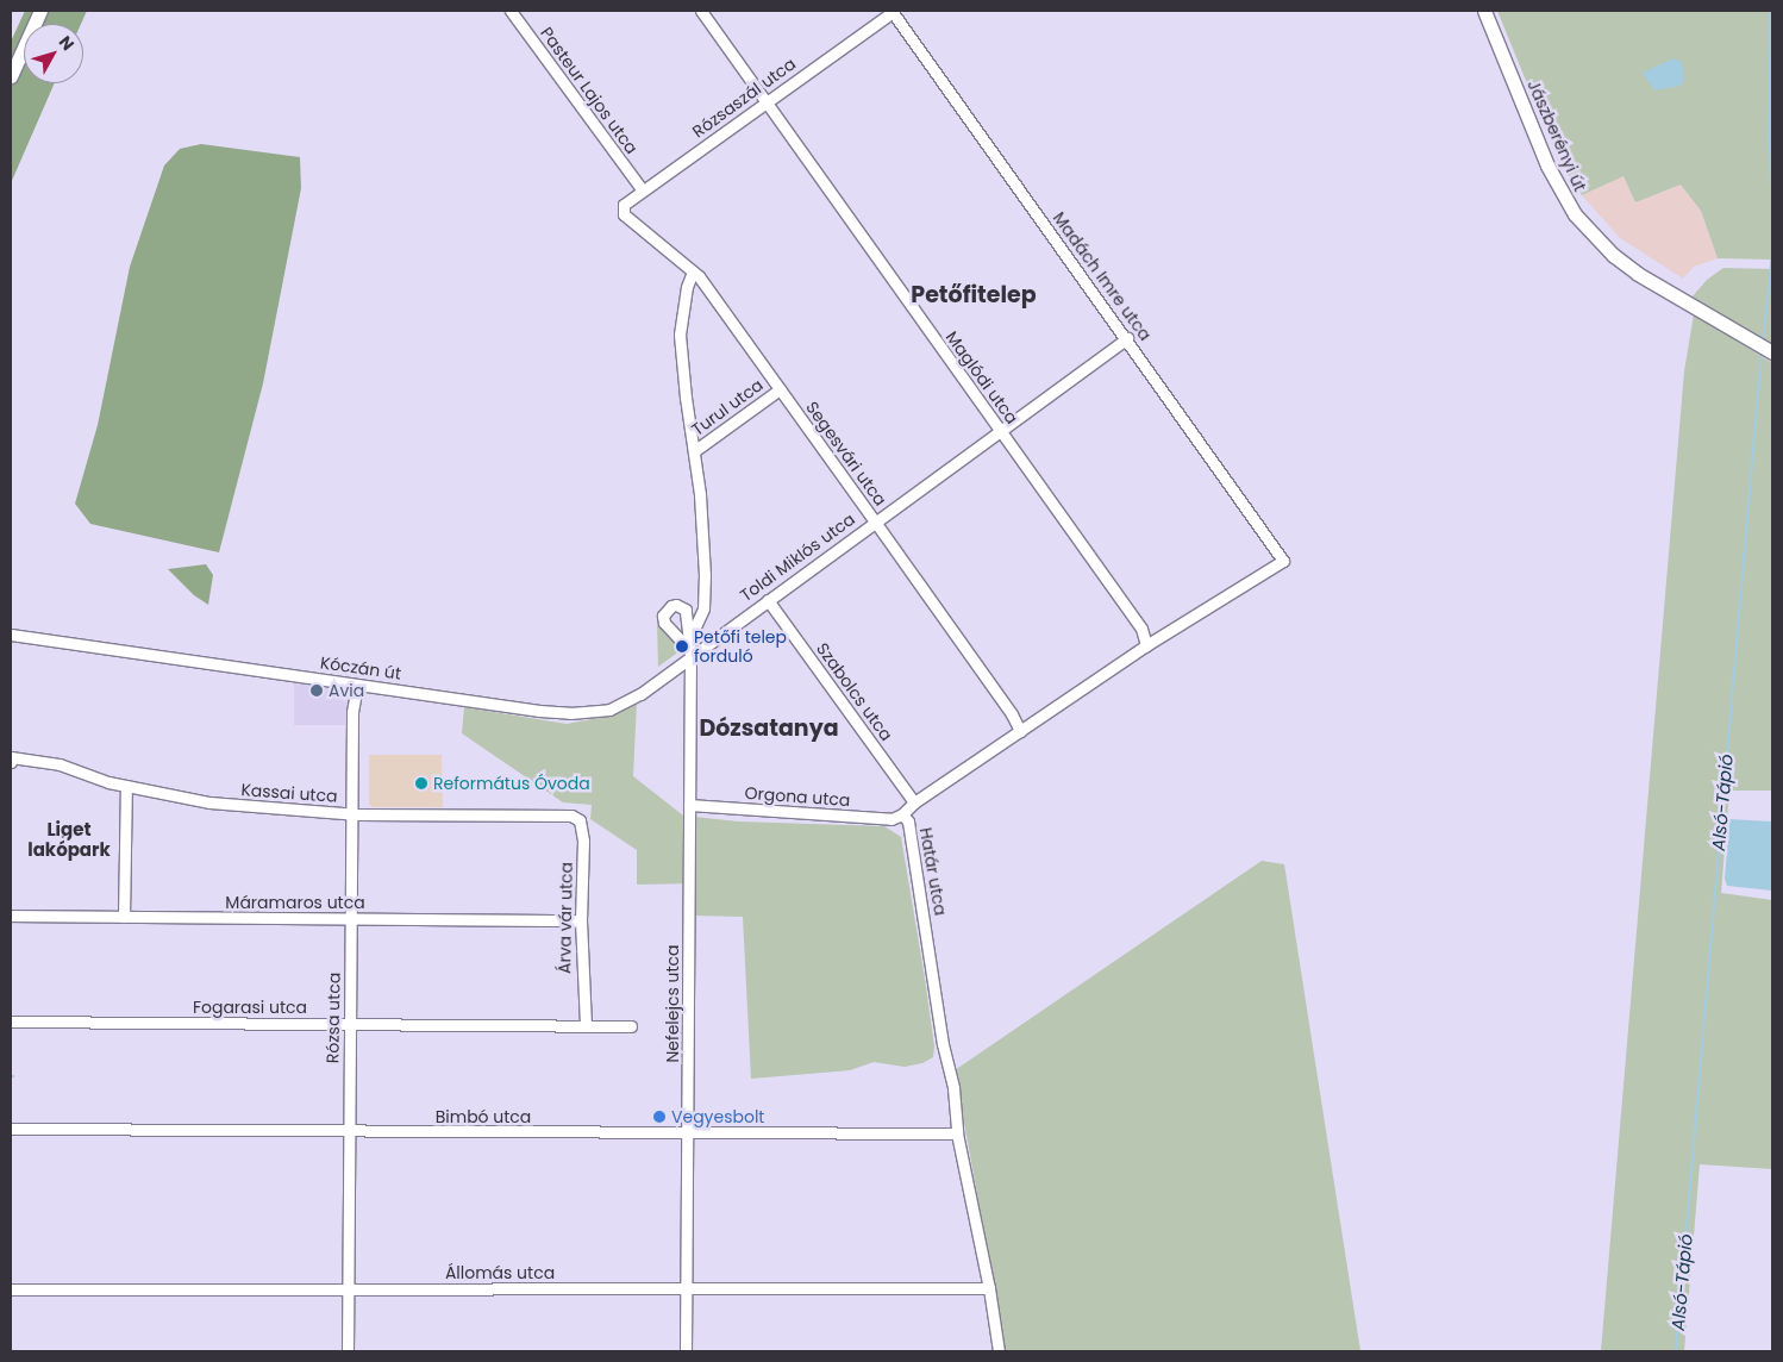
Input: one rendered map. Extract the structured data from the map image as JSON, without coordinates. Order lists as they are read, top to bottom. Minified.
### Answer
{"streets":{"main road":["Jászberényi út"],"street":["Pasteur Lajos utca","Rózsaszál utca","Madách Imre utca","Maglódi utca","Turul utca","Segesvári utca","Toldi Miklós utca","Kóczán út","Szabolcs utca","Kassai utca","Orgona utca","Határ utca","Máramaros utca","Árva vár utca","Nefelejcs utca","Fogarasi utca","Rózsa utca","Bimbó utca","Állomás utca"]},"crossings":[["Pasteur Lajos utca","Rózsaszál utca"],["Rózsaszál utca","Madách Imre utca"],["Rózsaszál utca","Maglódi utca"],["Rózsaszál utca","Segesvári utca"],["Madách Imre utca","Toldi Miklós utca"],["Madách Imre utca","Határ utca"],["Maglódi utca","Toldi Miklós utca"],["Maglódi utca","Határ utca"],["Turul utca","Segesvári utca"],["Segesvári utca","Toldi Miklós utca"],["Segesvári utca","Határ utca"],["Toldi Miklós utca","Kóczán út"],["Toldi Miklós utca","Szabolcs utca"],["Toldi Miklós utca","Nefelejcs utca"],["Kóczán út","Nefelejcs utca"],["Kóczán út","Rózsa utca"],["Szabolcs utca","Határ utca"],["Kassai utca","Árva vár utca"],["Kassai utca","Rózsa utca"],["Orgona utca","Határ utca"],["Orgona utca","Nefelejcs utca"],["Határ utca","Bimbó utca"],["Határ utca","Állomás utca"],["Máramaros utca","Árva vár utca"],["Máramaros utca","Rózsa utca"],["Árva vár utca","Fogarasi utca"],["Nefelejcs utca","Bimbó utca"],["Nefelejcs utca","Állomás utca"],["Fogarasi utca","Rózsa utca"],["Rózsa utca","Bimbó utca"],["Rózsa utca","Állomás utca"]],"districts":["Petőfitelep","Dózsatanya","Liget lakópark"],"water":["Alsó-Tápió"],"places":["Petőfi telep forduló","Avia","Református Óvoda","Vegyesbolt"],"north":"top right"}
